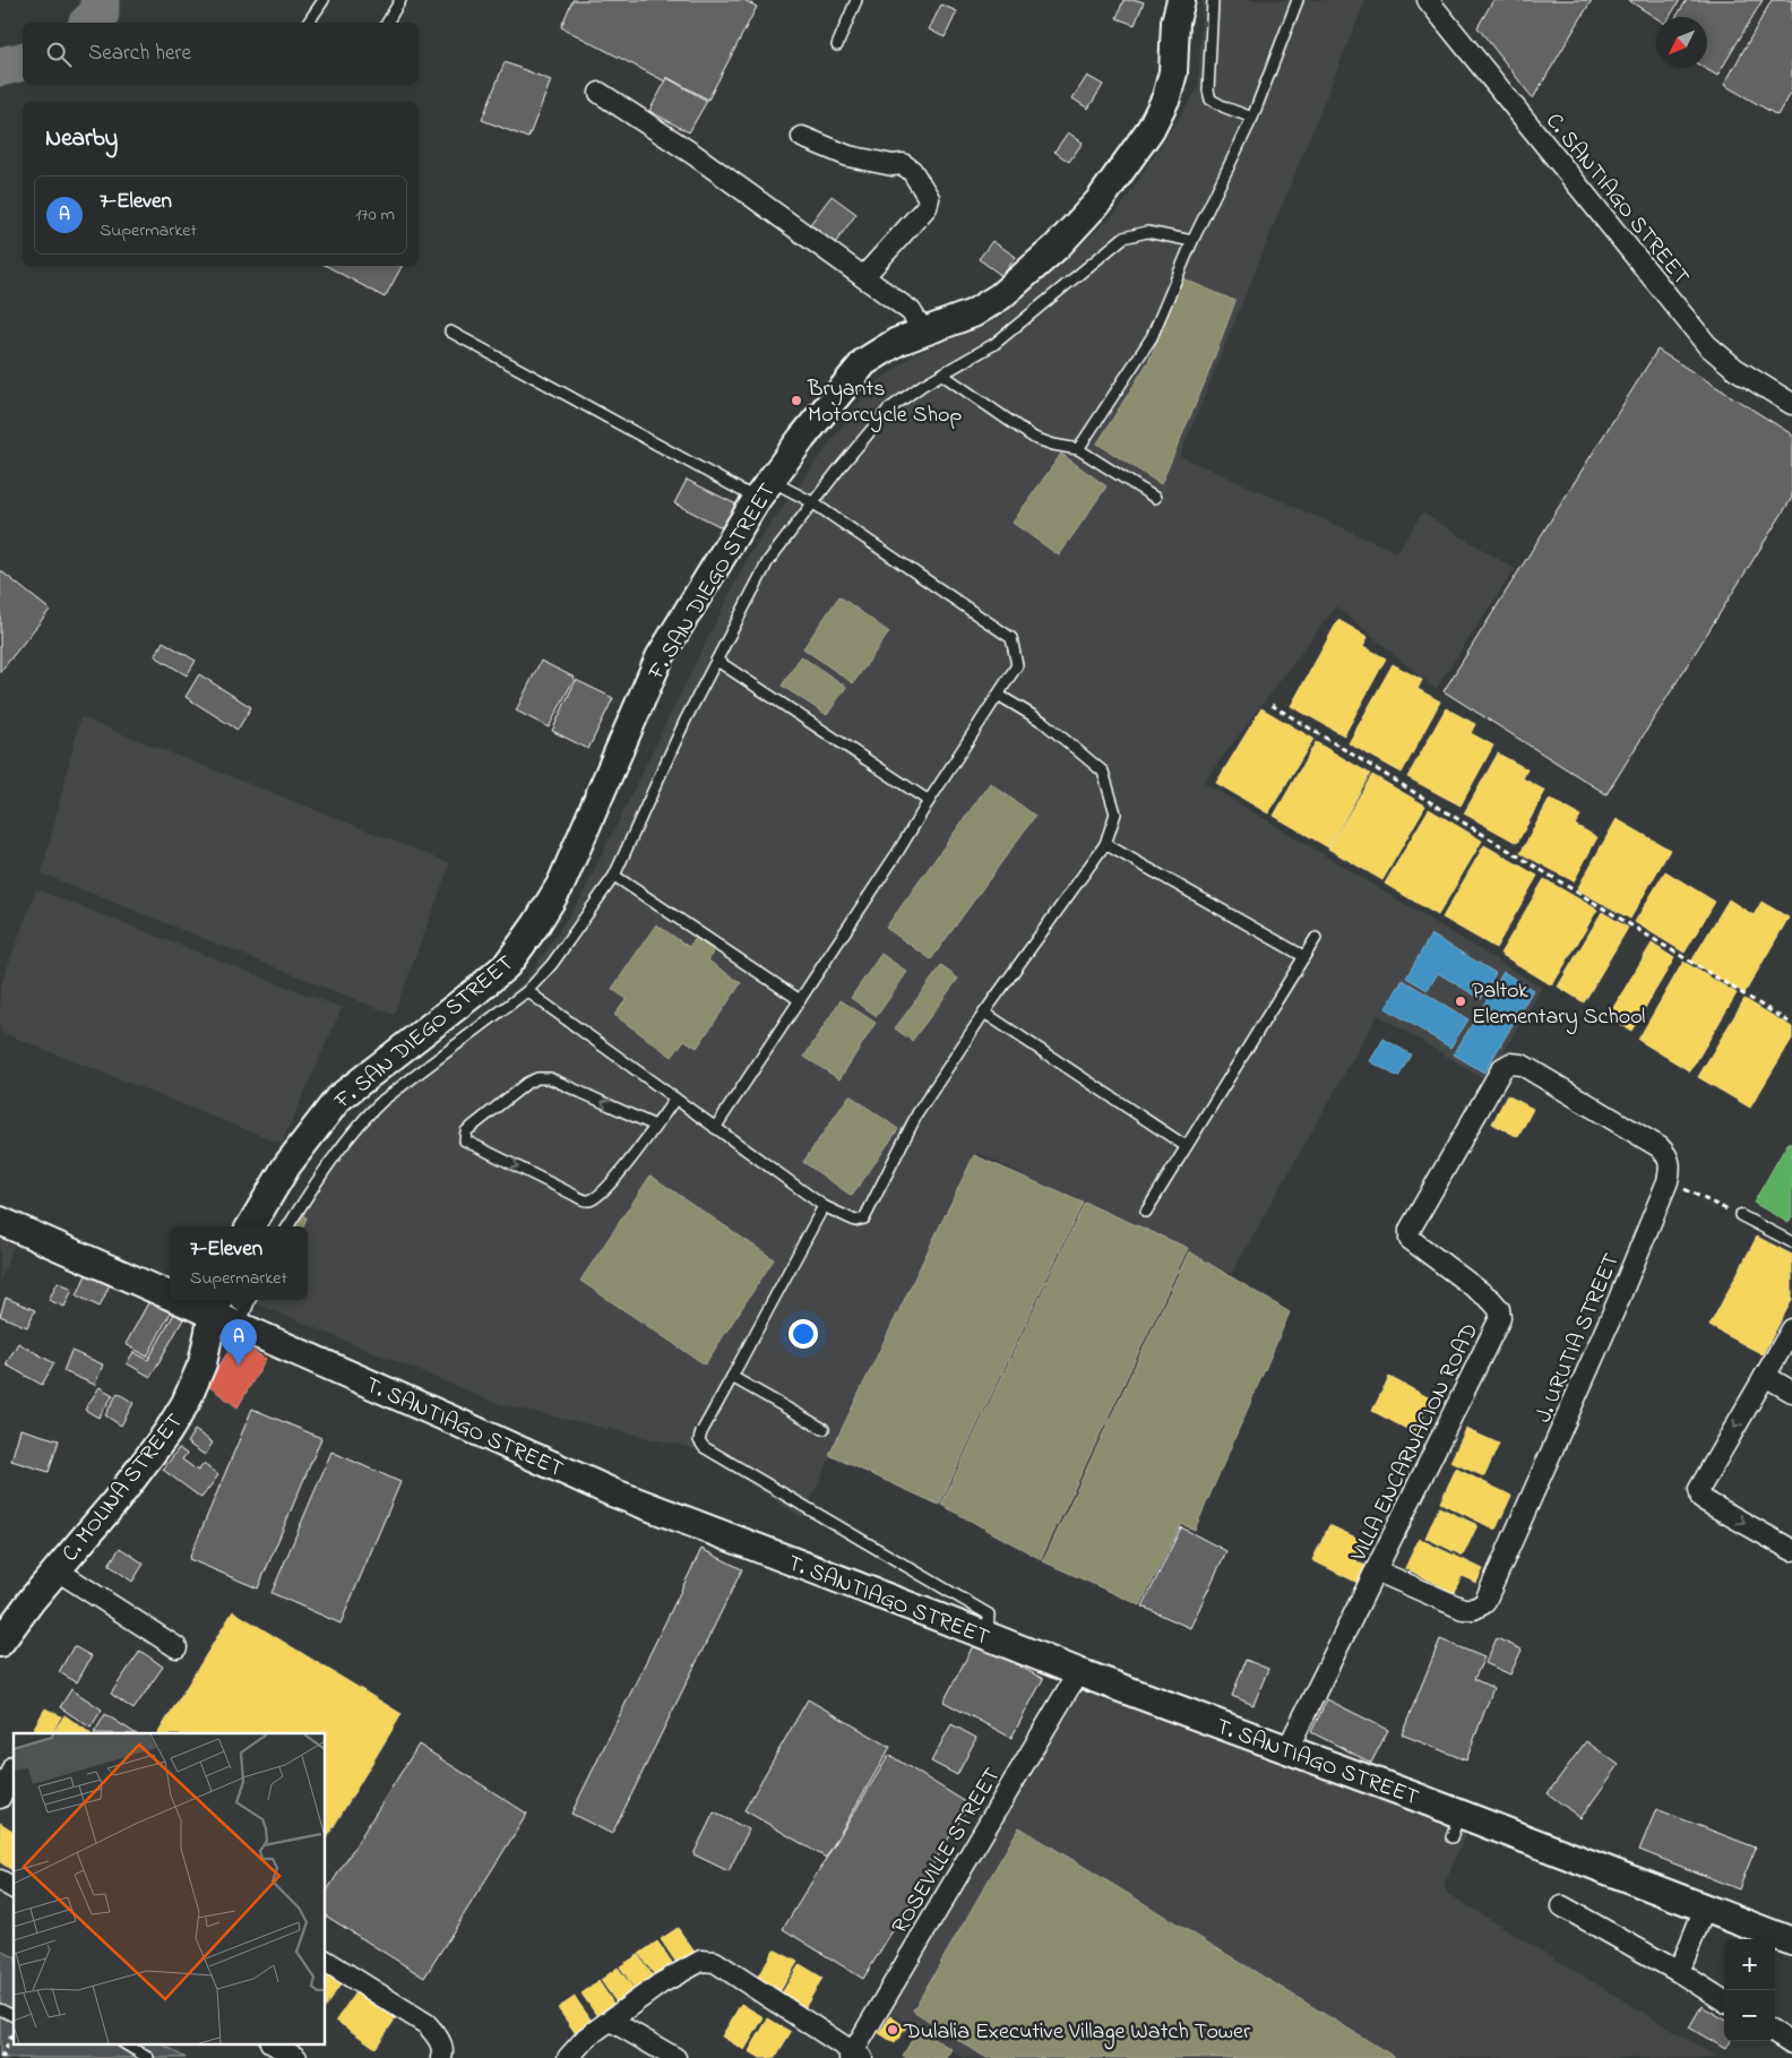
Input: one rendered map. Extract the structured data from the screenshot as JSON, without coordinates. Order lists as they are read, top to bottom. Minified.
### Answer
{"streets":{"street":["C. SANTIAGO STREET","F. SAN DIEGO STREET","J. URUTIA STREET","T. SANTIAGO STREET","VILLA ENCARNACION ROAD","C. MOLINA STREET","ROSEVILLE STREET"]},"crossings":[["J. URUTIA STREET","VILLA ENCARNACION ROAD"],["T. SANTIAGO STREET","VILLA ENCARNACION ROAD"],["T. SANTIAGO STREET","C. MOLINA STREET"],["T. SANTIAGO STREET","ROSEVILLE STREET"]],"places":["Bryants Motorcycle Shop","Paltok Elementary School","Dulalia Executive Village Watch Tower"],"north":"bottom left","page":{"search":"Search here","heading":"Nearby","list":[{"mark":"A","name":"7-Eleven","note":"Supermarket","value":"170 m"}],"popup":["7-Eleven","Supermarket"],"pins":"A","map_buttons":["+","−"]}}
